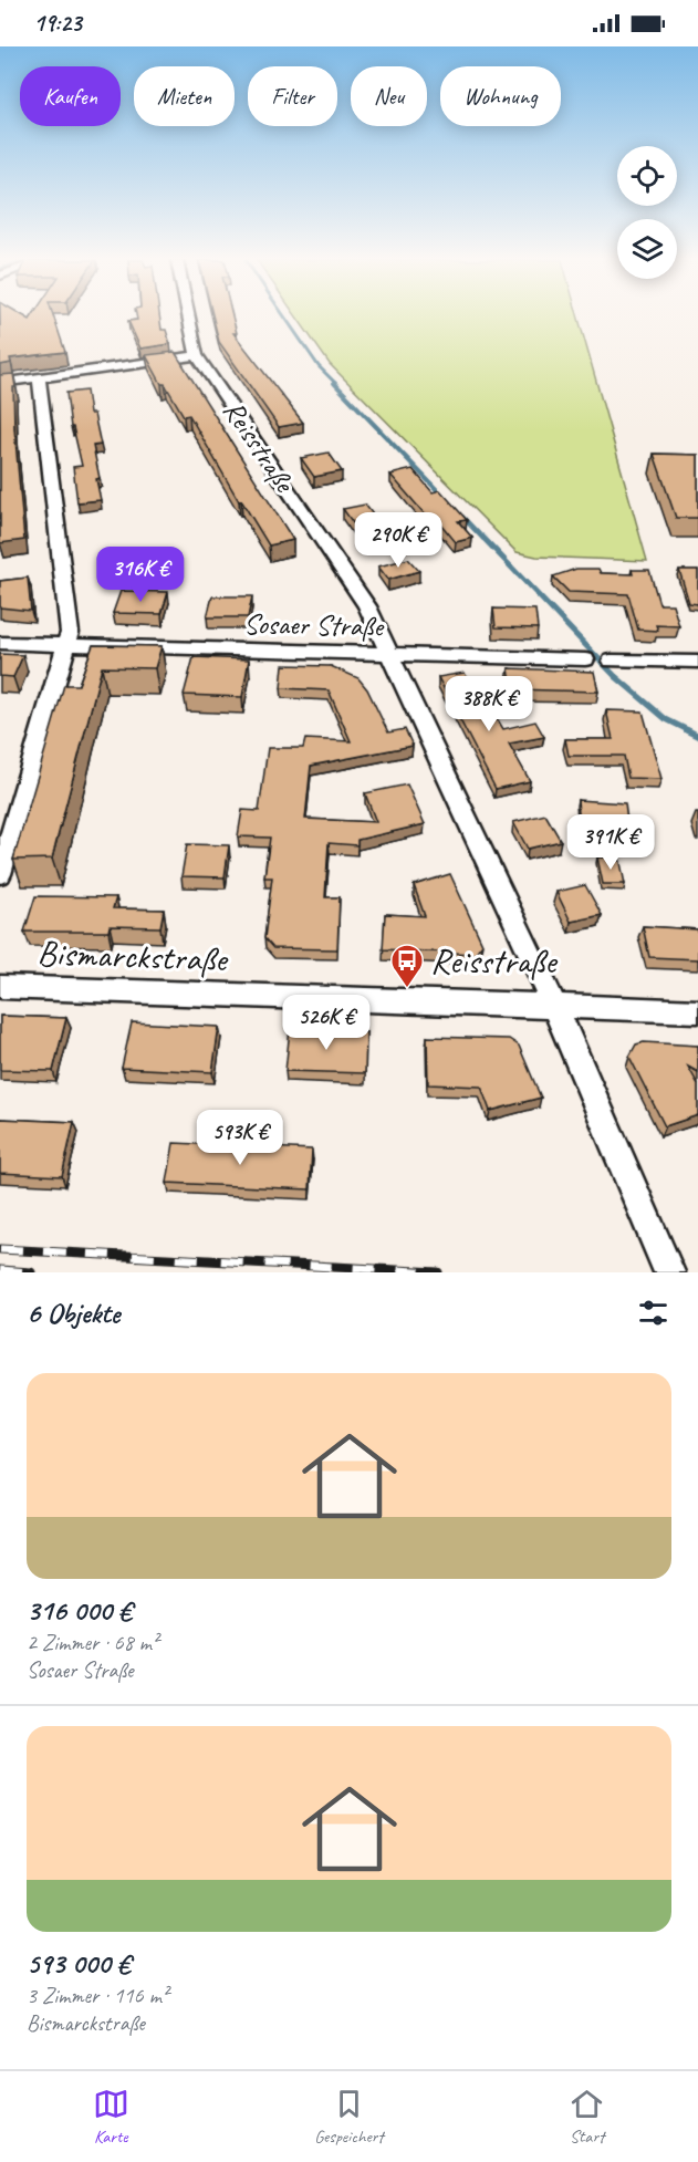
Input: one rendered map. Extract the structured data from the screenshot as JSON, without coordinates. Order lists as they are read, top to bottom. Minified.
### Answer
{"streets":{"street":["Reisstraße","Sosaer Straße","Bismarckstraße"]},"crossings":[["Reisstraße","Sosaer Straße"],["Reisstraße","Bismarckstraße"]],"places":{"bus stop":["Reisstraße"]},"page":{"status":"19:23","chip":["Kaufen","Mieten","Filter","Neu","Wohnung"],"price":["290K €","316K €","388K €","391K €","526K €","593K €"],"heading":"6 Objekte","list":[{"name":"316 000 €","note":"2 Zimmer · 68 m² · Sosaer Straße"},{"name":"593 000 €","note":"3 Zimmer · 116 m² · Bismarckstraße"}],"tabs":["Karte","Gespeichert","Start"]}}
